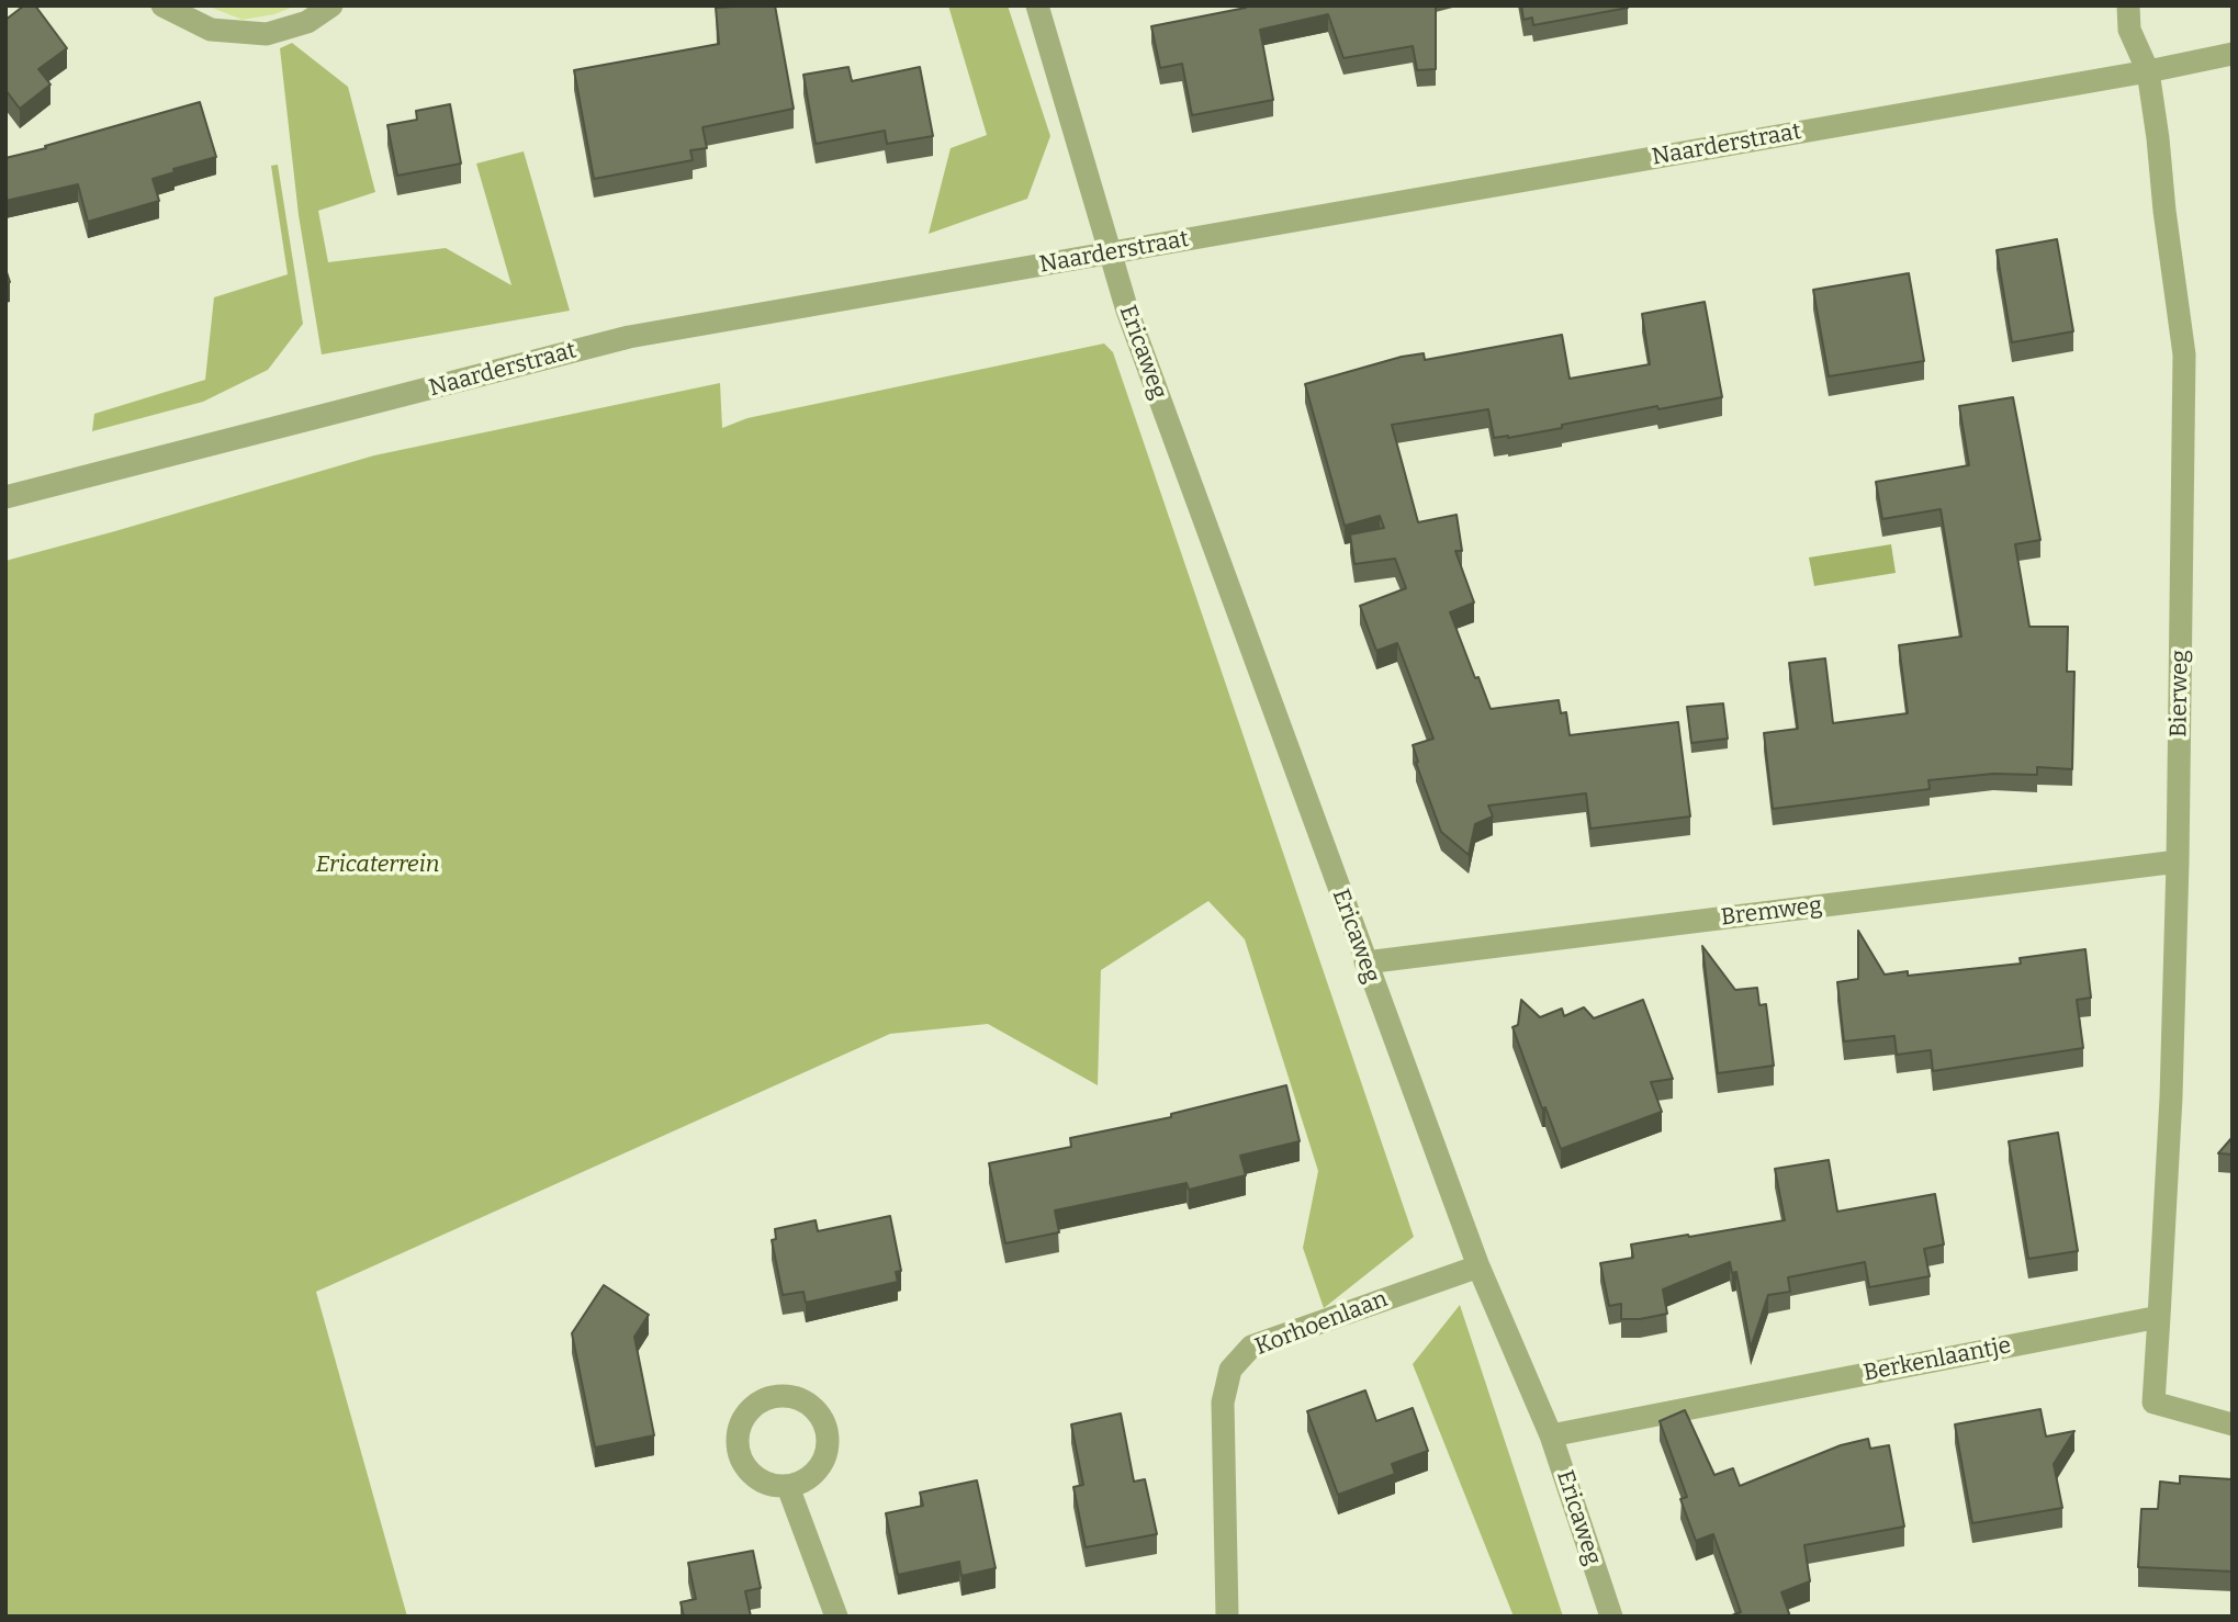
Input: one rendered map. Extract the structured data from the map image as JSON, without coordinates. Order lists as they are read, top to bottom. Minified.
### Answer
{"streets":{"street":["Naarderstraat","Ericaweg","Bierweg","Bremweg","Korhoenlaan","Berkenlaantje"]},"crossings":[["Naarderstraat","Ericaweg"],["Naarderstraat","Bierweg"],["Ericaweg","Bremweg"],["Ericaweg","Korhoenlaan"],["Ericaweg","Berkenlaantje"],["Bierweg","Bremweg"],["Bierweg","Berkenlaantje"]],"parks":["Ericaterrein"]}
